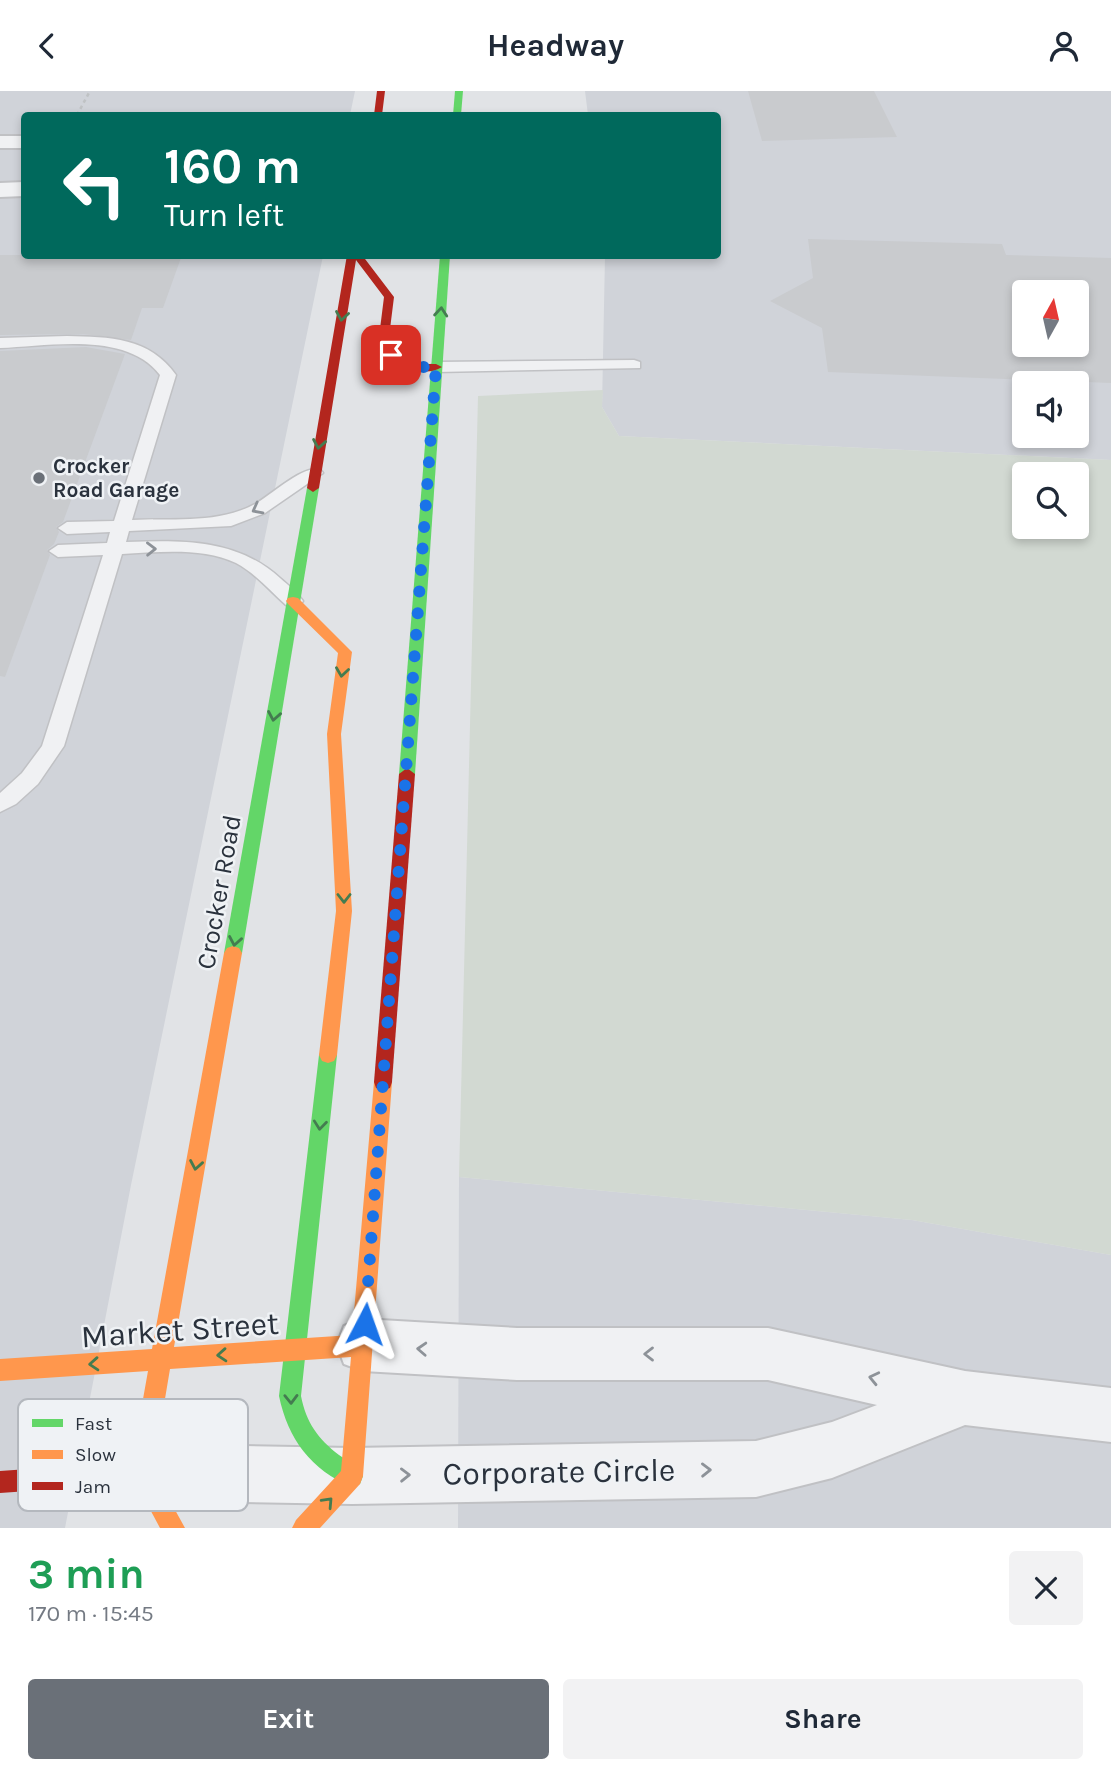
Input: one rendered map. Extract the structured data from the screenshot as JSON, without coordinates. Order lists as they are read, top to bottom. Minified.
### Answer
{"streets":{"main road":["Crocker Road","Market Street"],"street":["Corporate Circle"]},"crossings":[["Crocker Road","Market Street"],["Market Street","Corporate Circle"]],"one_way":["Market Street"],"places":["Crocker Road Garage"],"legend":["Fast","Slow","Jam"],"north":"top","page":{"header":"Headway","turn":["160 m","Turn left"],"heading":["3 min","170 m · 15:45"],"buttons":["Exit","Share"]}}
